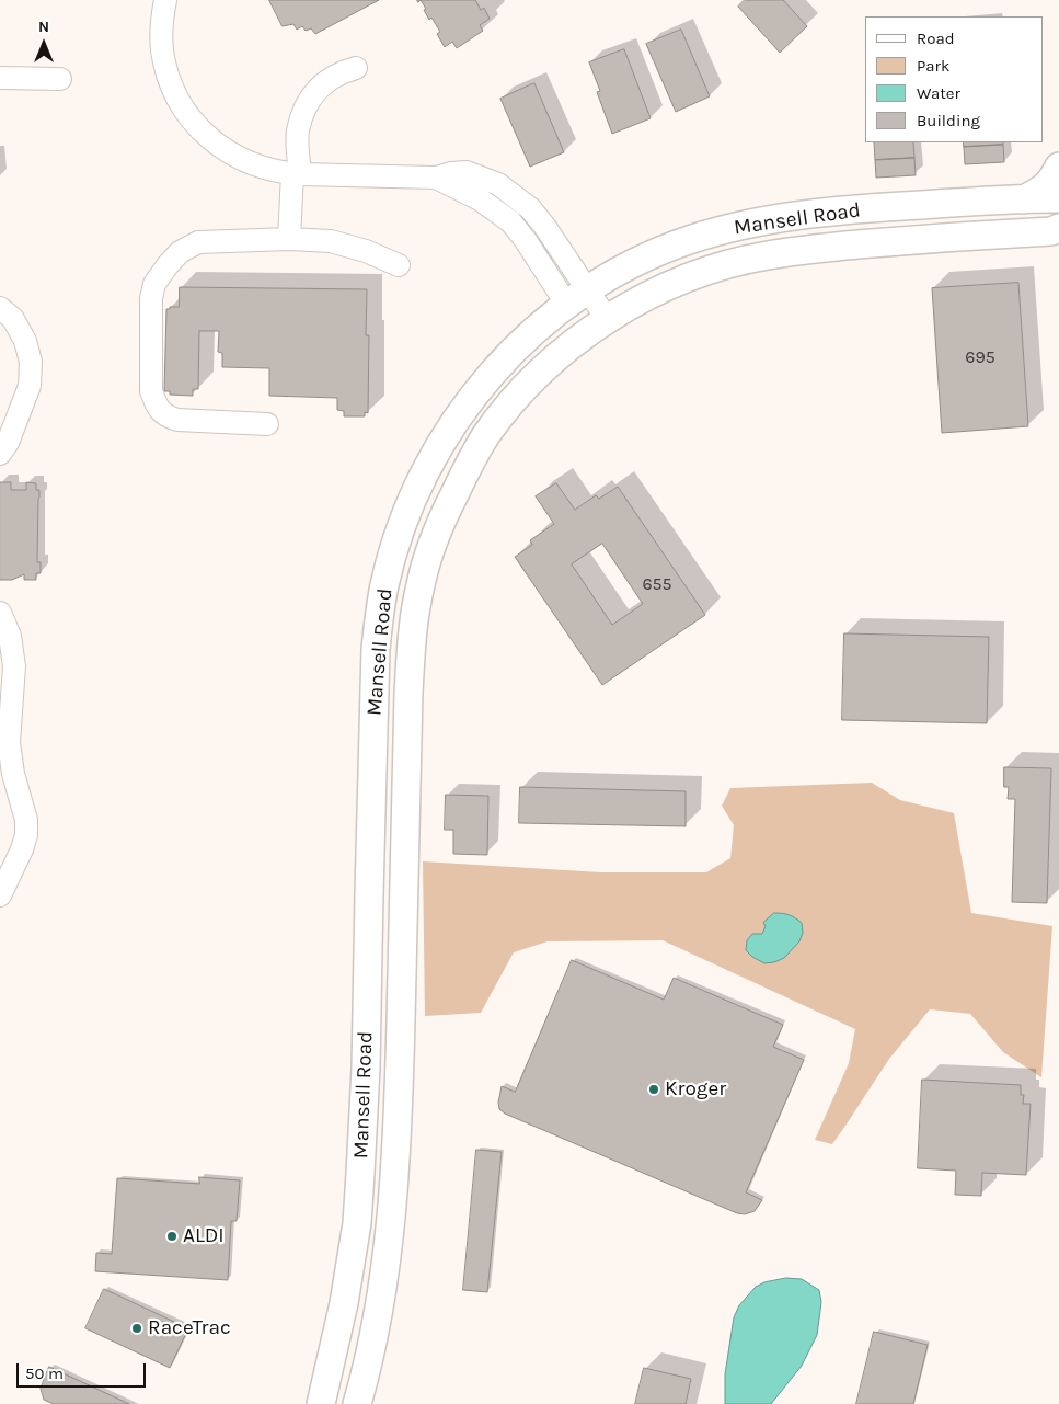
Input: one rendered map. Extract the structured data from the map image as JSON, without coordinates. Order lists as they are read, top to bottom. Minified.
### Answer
{"streets":{"main road":["Mansell Road"]},"places":["Kroger","ALDI","RaceTrac"],"house_numbers":["695","655"],"legend":["Road","Park","Water","Building"],"scale_bar":"50 m","north":"top"}
